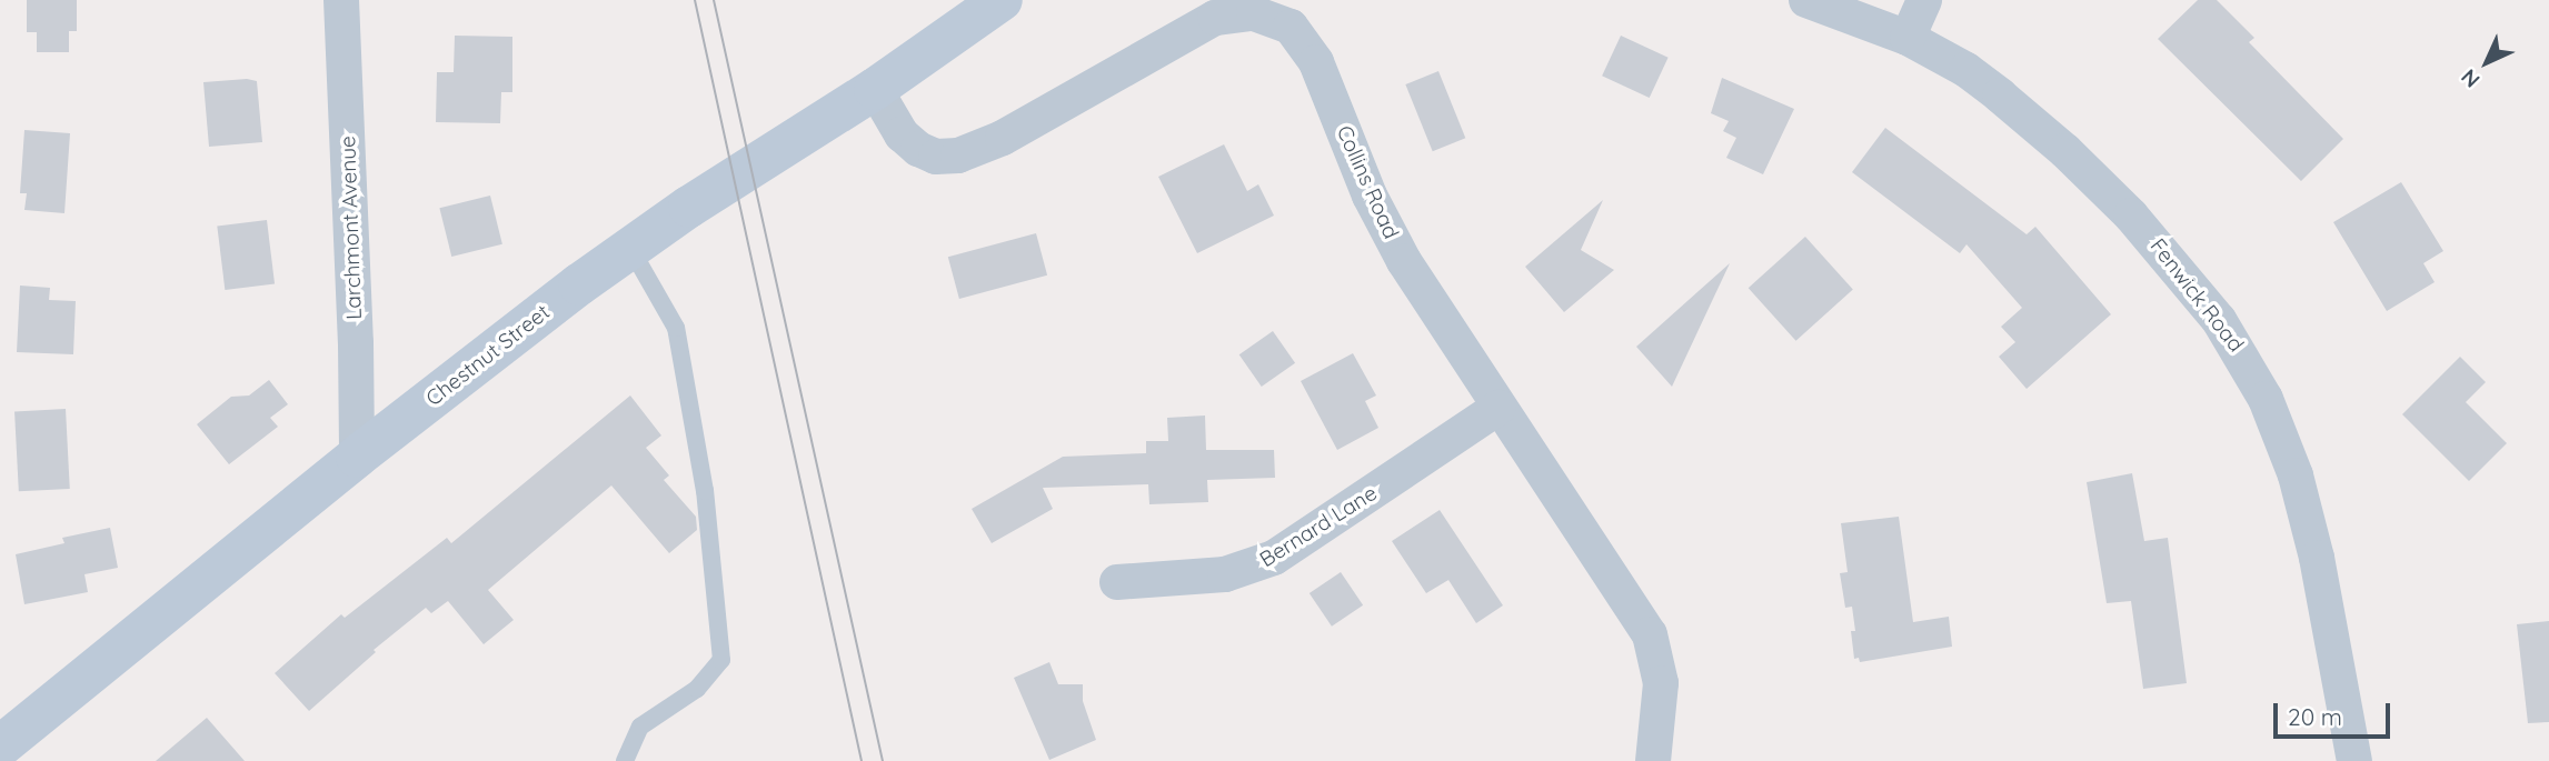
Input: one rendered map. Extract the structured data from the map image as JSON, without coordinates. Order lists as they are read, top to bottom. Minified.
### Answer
{"streets":{"main road":["Chestnut Street"],"street":["Collins Road","Larchmont Avenue","Fenwick Road","Bernard Lane"]},"crossings":[["Collins Road","Chestnut Street"],["Collins Road","Bernard Lane"],["Larchmont Avenue","Chestnut Street"]],"scale_bar":"20 m","north":"bottom left"}
